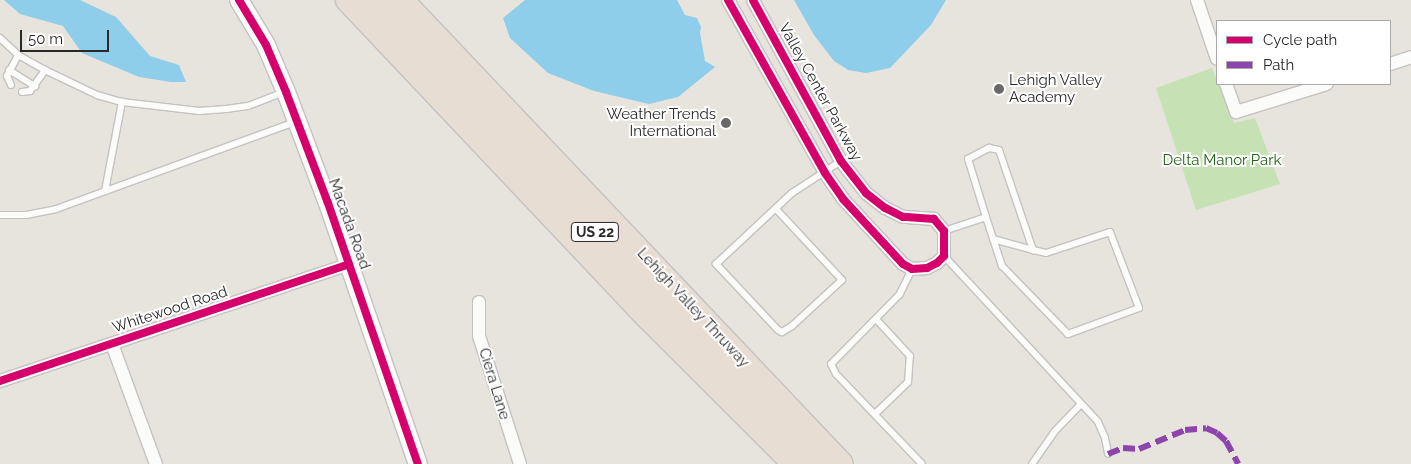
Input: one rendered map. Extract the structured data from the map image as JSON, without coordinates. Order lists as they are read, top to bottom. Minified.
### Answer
{"streets":{"highway":["US 22","Lehigh Valley Thruway"],"street":["Valley Center Parkway","Macada Road","Whitewood Road","Ciera Lane"]},"crossings":[["Macada Road","Whitewood Road"]],"parks":["Delta Manor Park"],"places":["Lehigh Valley Academy","Weather Trends International"],"legend":["Cycle path","Path"],"scale_bar":"50 m"}
